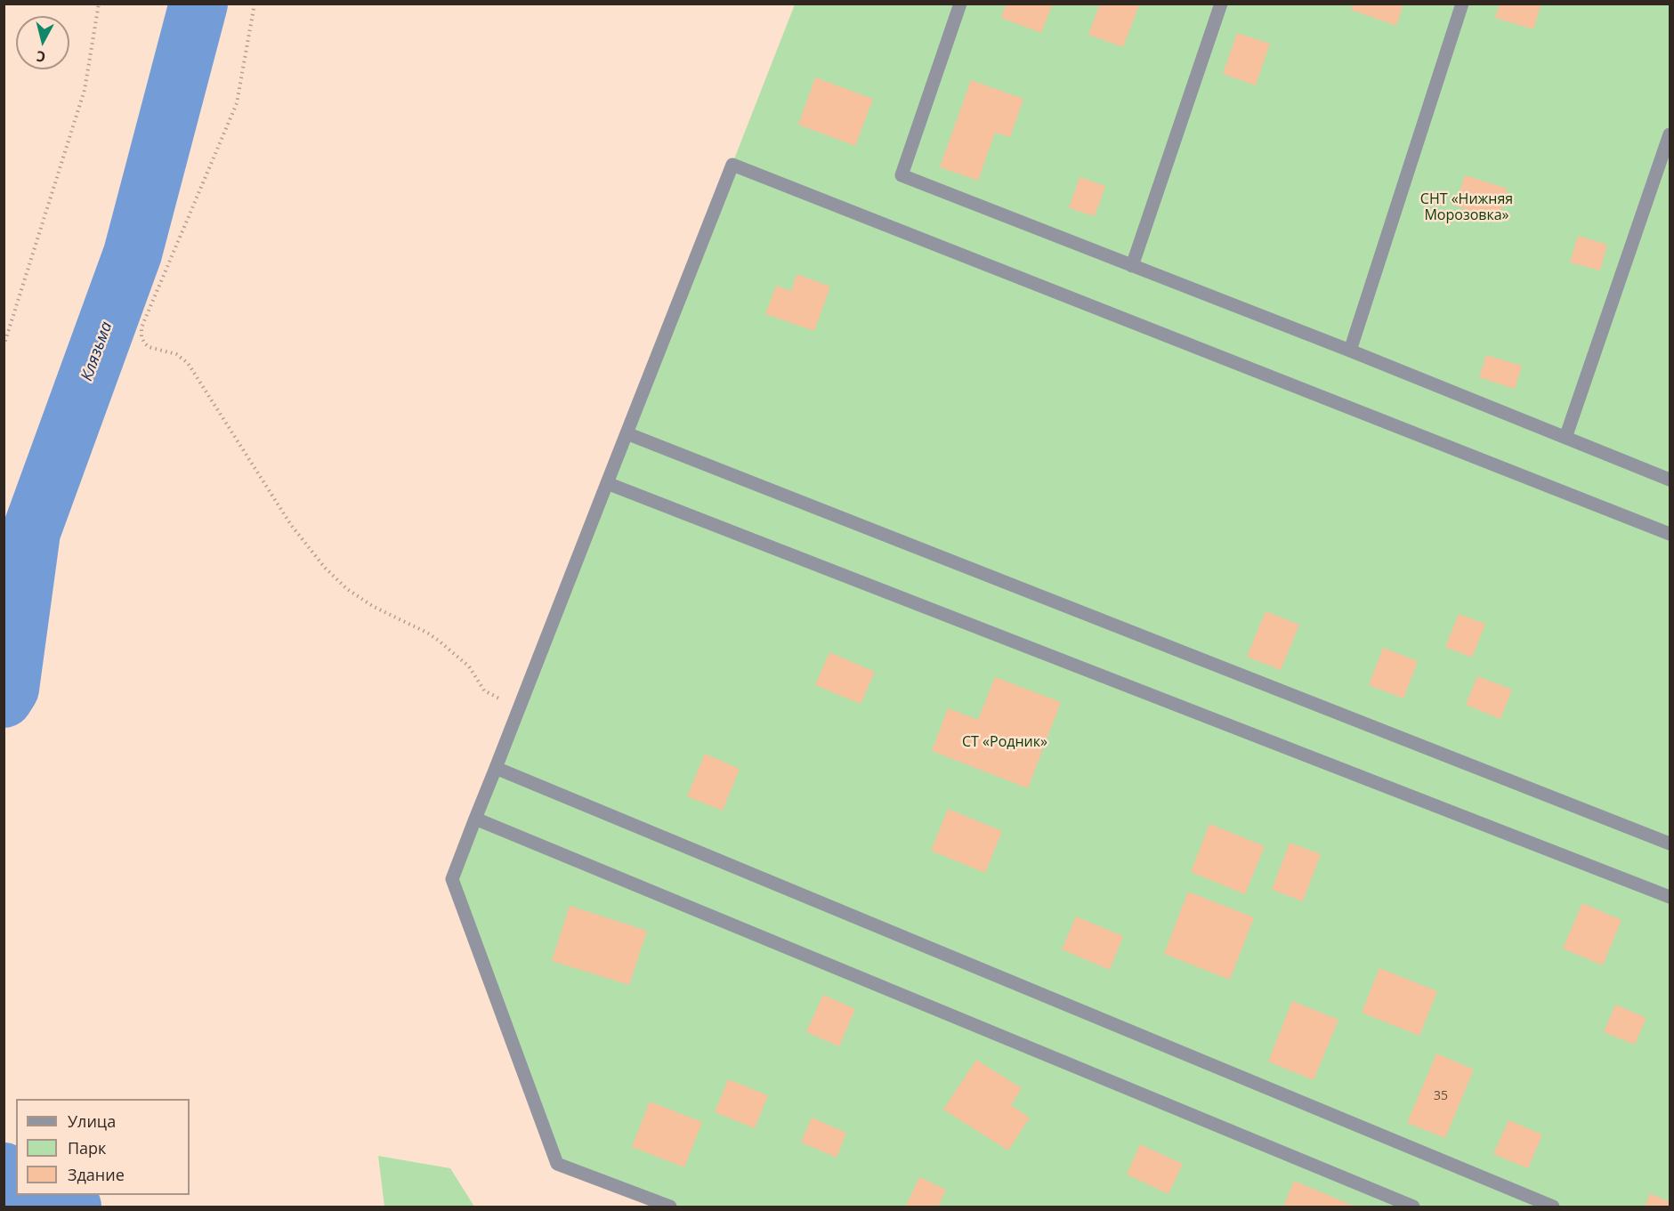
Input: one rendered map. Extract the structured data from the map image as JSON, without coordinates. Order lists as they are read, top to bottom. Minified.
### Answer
{"water":["Клязьма"],"parks":["СНТ «Нижняя Морозовка»","СТ «Родник»"],"house_numbers":["35"],"legend":["Улица","Парк","Здание"],"north":"bottom"}
